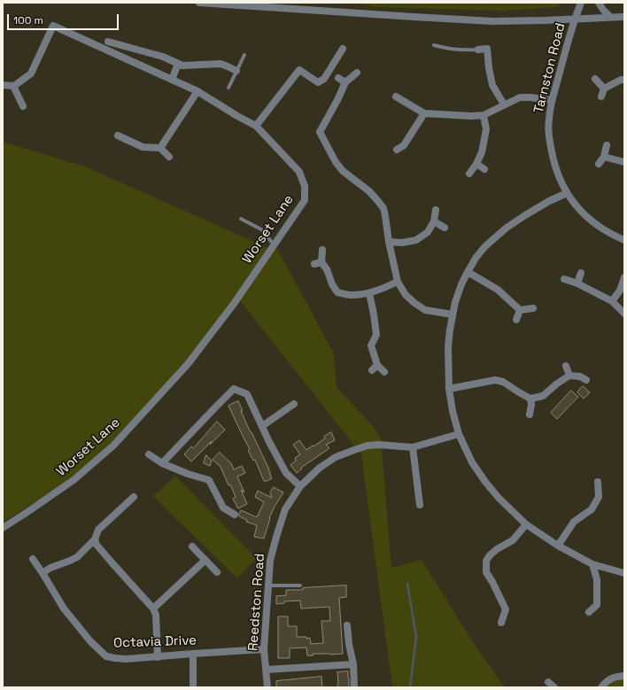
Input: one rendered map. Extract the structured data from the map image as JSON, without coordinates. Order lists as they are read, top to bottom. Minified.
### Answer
{"streets":{"street":["Tarnston Road","Worset Lane","Reedston Road","Octavia Drive"]},"crossings":[["Reedston Road","Octavia Drive"]],"scale_bar":"100 m"}
